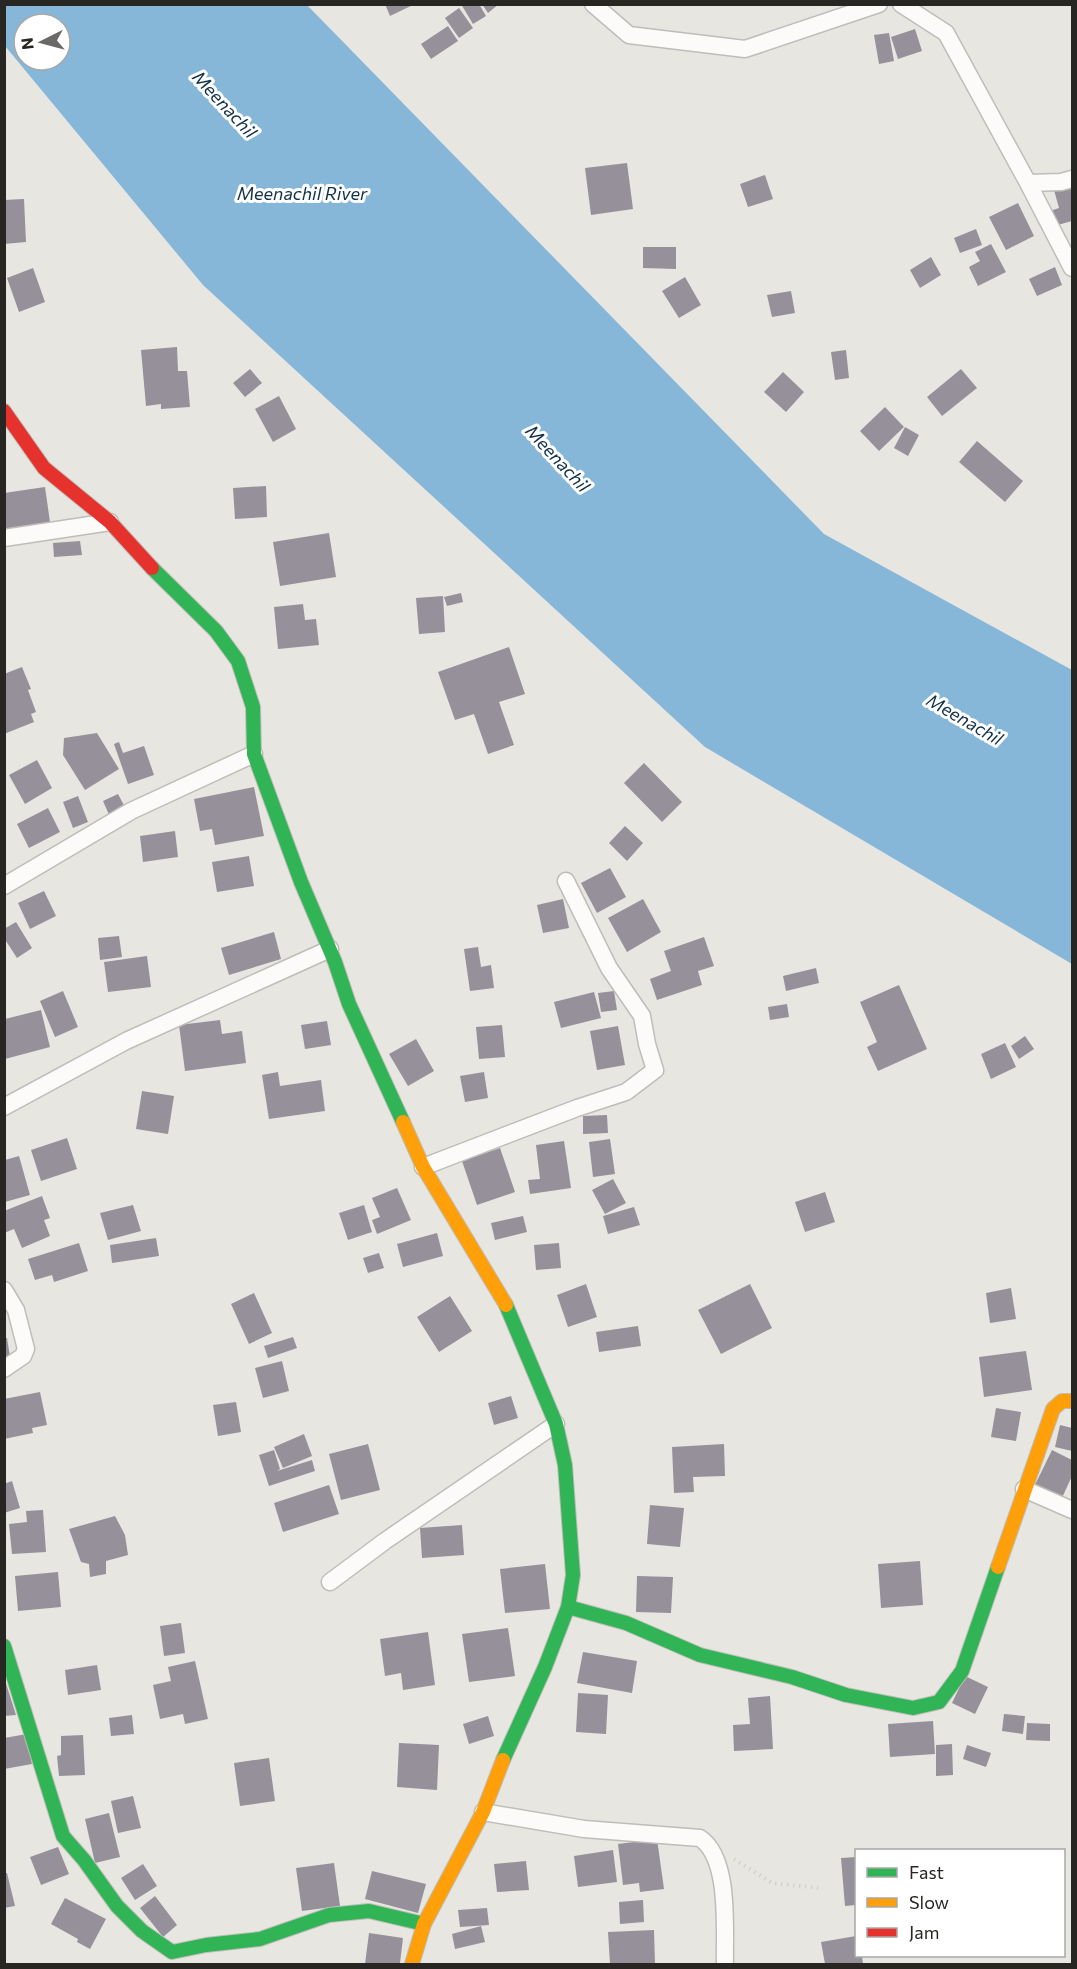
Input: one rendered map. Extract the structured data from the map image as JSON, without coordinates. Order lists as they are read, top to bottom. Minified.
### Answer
{"water":["Meenachil","Meenachil River"],"legend":["Fast","Slow","Jam"],"north":"left"}
